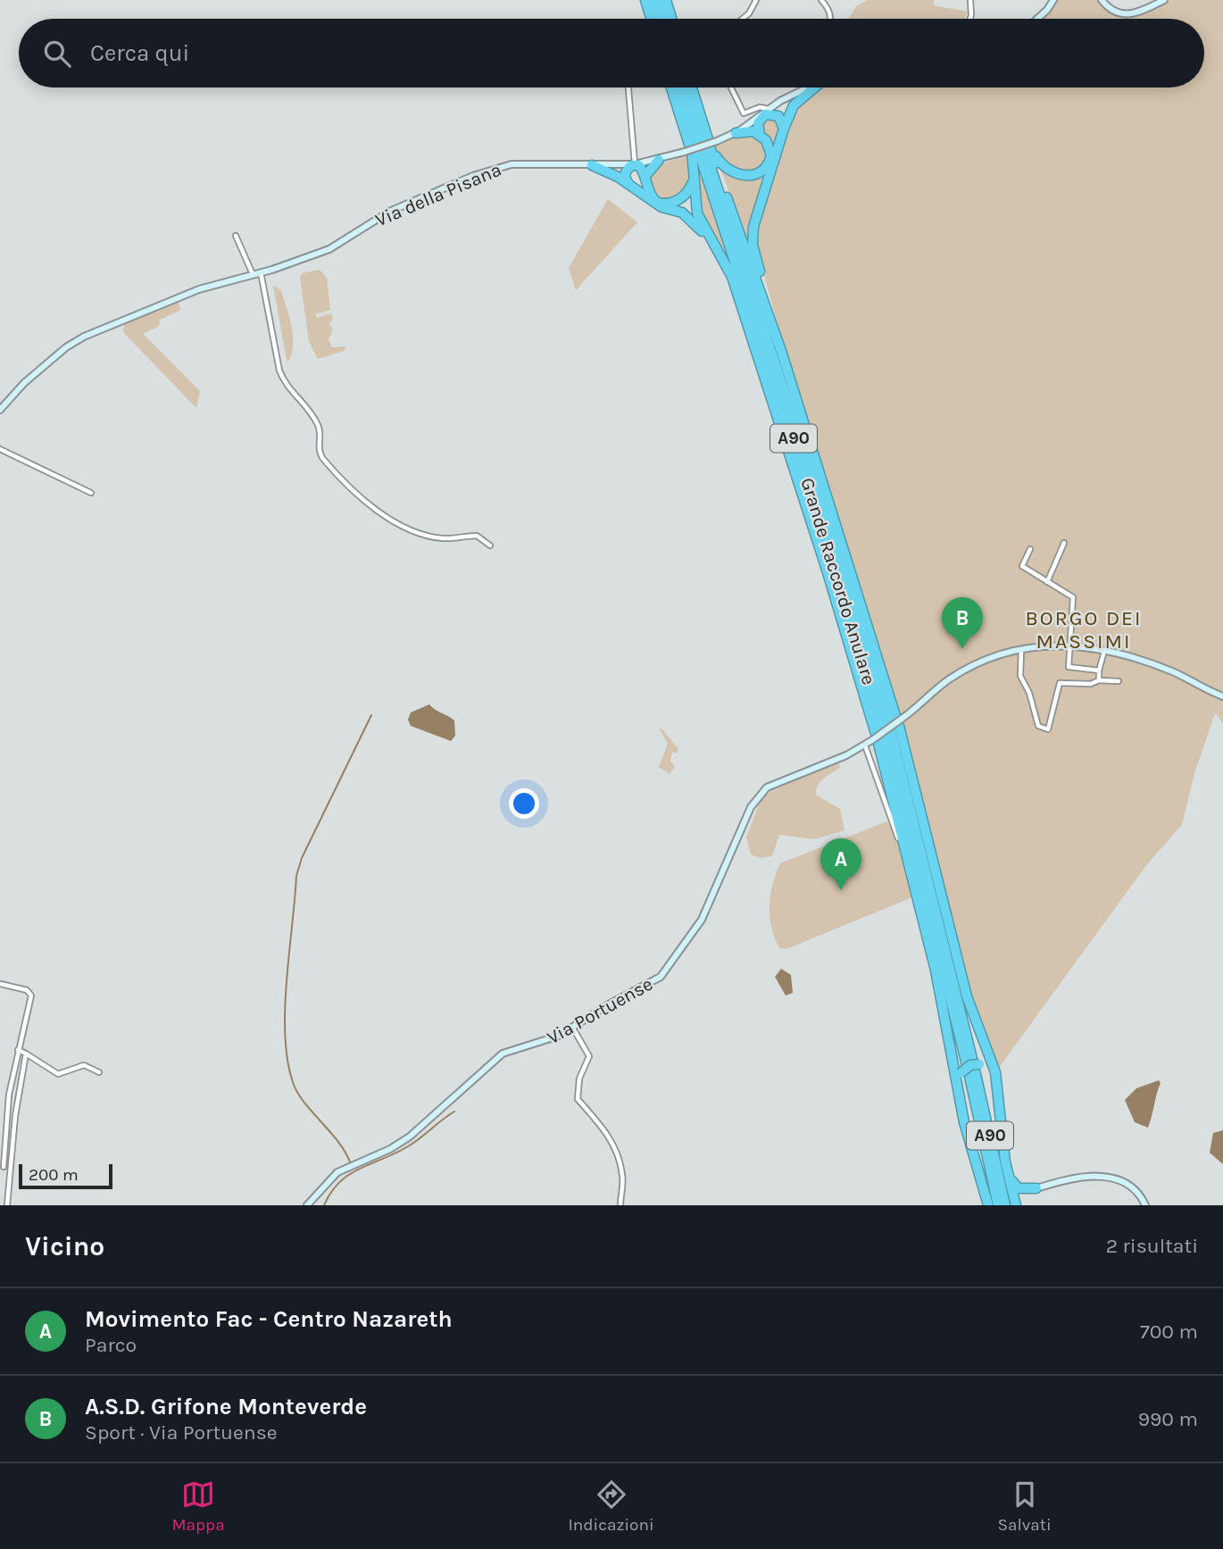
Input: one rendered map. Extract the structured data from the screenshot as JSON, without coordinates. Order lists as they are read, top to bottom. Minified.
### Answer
{"streets":{"highway":["A90","Grande Raccordo Anulare"],"main road":["Via della Pisana","Via Portuense"]},"crossings":[["Via della Pisana","Grande Raccordo Anulare"],["Grande Raccordo Anulare","Via Portuense"]],"districts":["BORGO DEI MASSIMI"],"scale_bar":"200 m","page":{"search":"Cerca qui","pins":["B","A"],"scale":"200 m","heading":["Vicino","2 risultati"],"list":[{"mark":"A","name":"Movimento Fac - Centro Nazareth","note":"Parco","value":"700 m"},{"mark":"B","name":"A.S.D. Grifone Monteverde","note":"Sport · Via Portuense","value":"990 m"}],"nav":["Mappa","Indicazioni","Salvati"]}}
